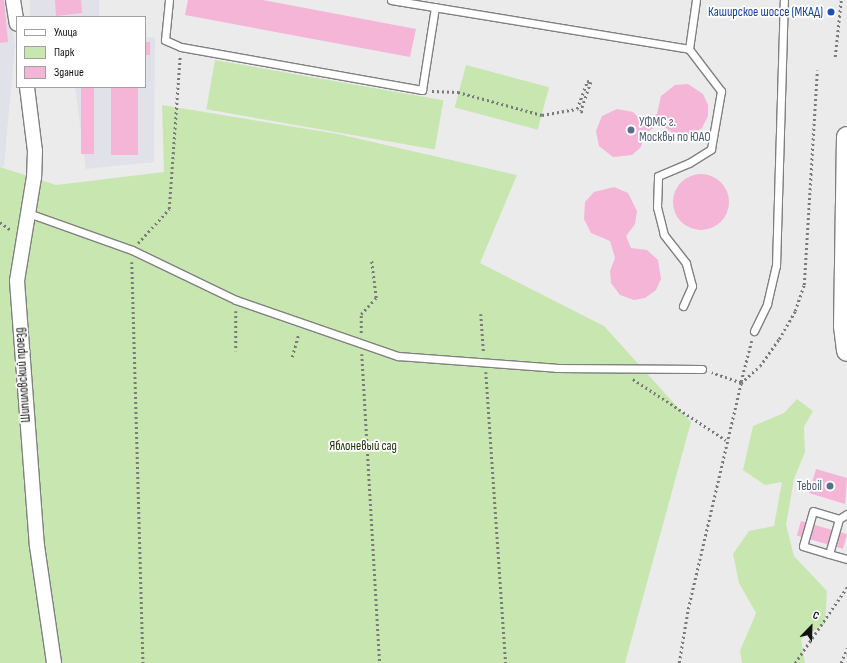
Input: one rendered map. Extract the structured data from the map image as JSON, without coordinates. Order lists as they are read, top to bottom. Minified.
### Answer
{"streets":{"street":["Шипиловский проезд"]},"parks":["Яблоневый сад"],"places":["Каширское шоссе (МКАД)","УФМС г. Москвы по ЮАО","Teboil"],"legend":["Улица","Парк","Здание"],"north":"top right"}
